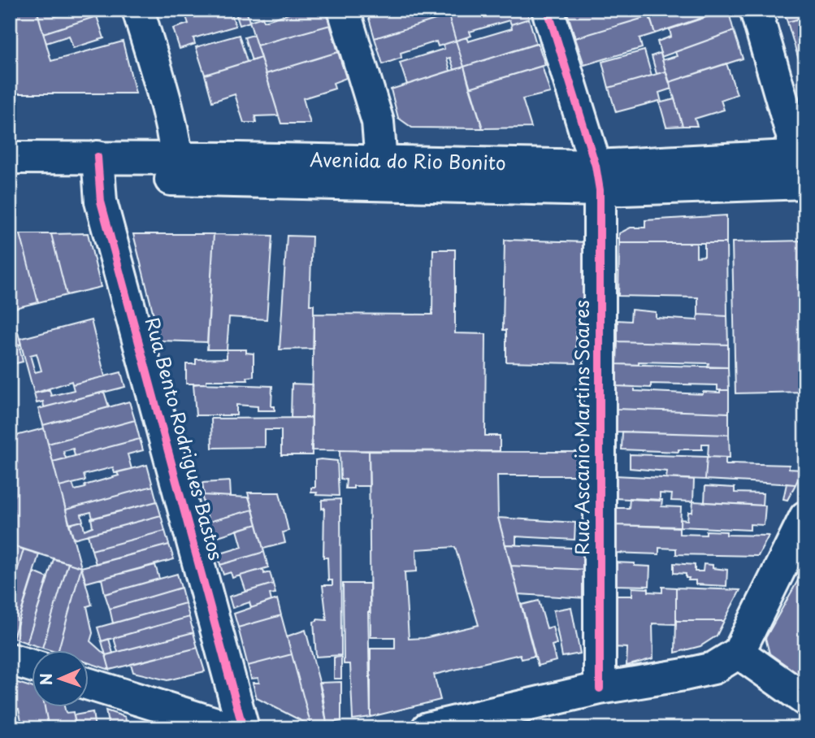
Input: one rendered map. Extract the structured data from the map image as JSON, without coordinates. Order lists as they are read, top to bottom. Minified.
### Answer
{"streets":{"street":["Avenida do Rio Bonito","Rua Ascanio Martins Soares","Rua Bento Rodrigues Bastos"]},"crossings":[["Avenida do Rio Bonito","Rua Ascanio Martins Soares"],["Avenida do Rio Bonito","Rua Bento Rodrigues Bastos"]],"north":"left"}
